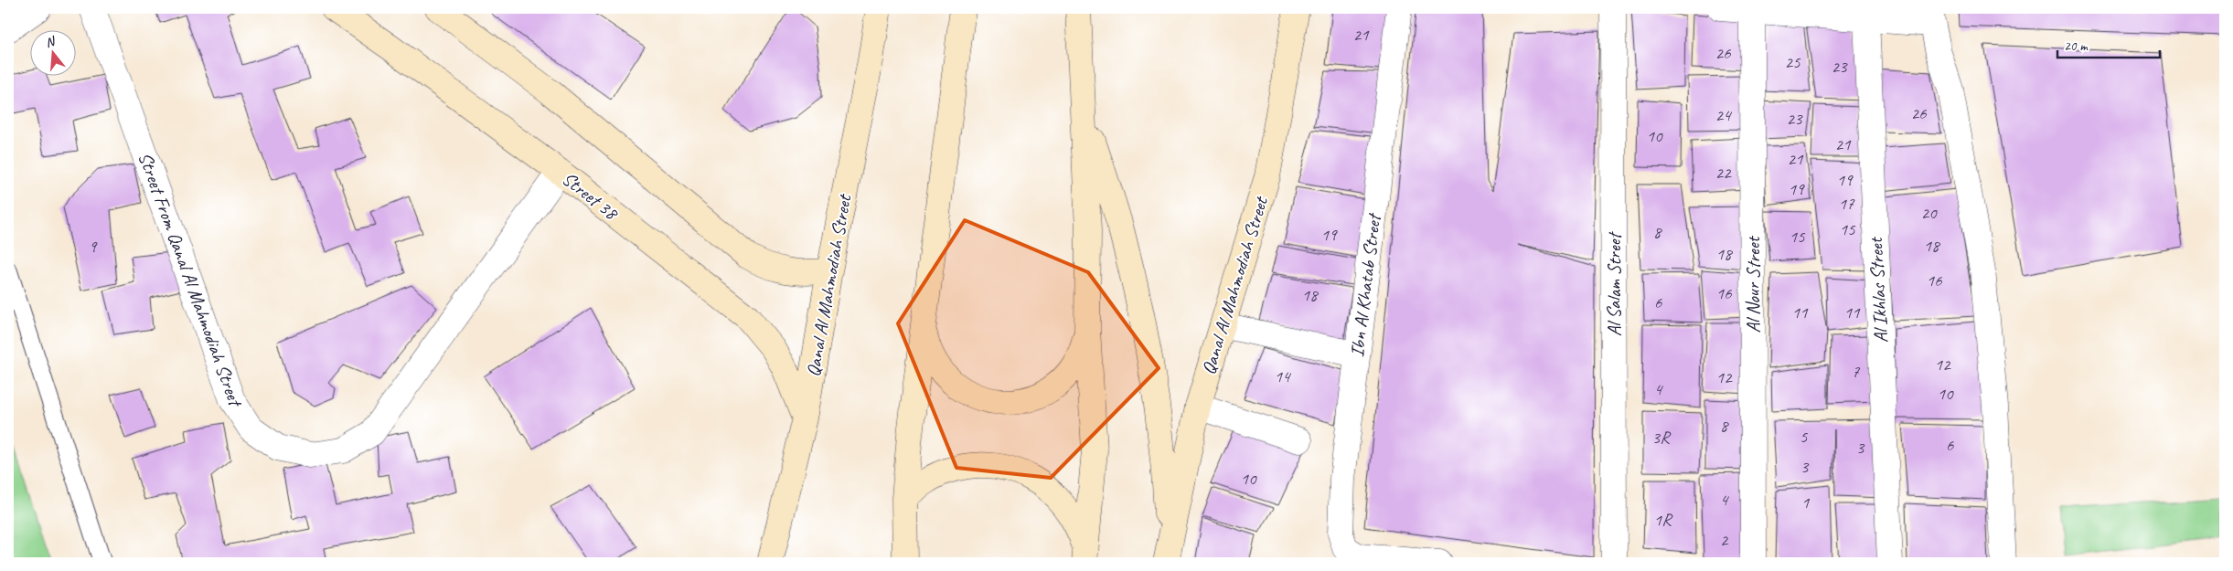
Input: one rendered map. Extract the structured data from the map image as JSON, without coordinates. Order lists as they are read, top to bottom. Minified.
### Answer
{"streets":{"main road":["Street 38","Qanal Al Mahmodiah Street"],"street":["Street From Qanal Al Mahmodiah Street","Al Salam Street","Al Nour Street","Ibn Al Khatab Street","Al Ikhlas Street"]},"crossings":[["Street 38","Street From Qanal Al Mahmodiah Street"],["Street 38","Qanal Al Mahmodiah Street"]],"house_numbers":["21","26","25","23","26","24","23","10","21","21","22","19","19","17","20","15","8","19","15","18","9","18","16","16","18","6","11","11","12","7","14","12","4","10","8","5","3R","6","3","3","10","4","1","1R","2"],"scale_bar":"20 m","north":"top"}
